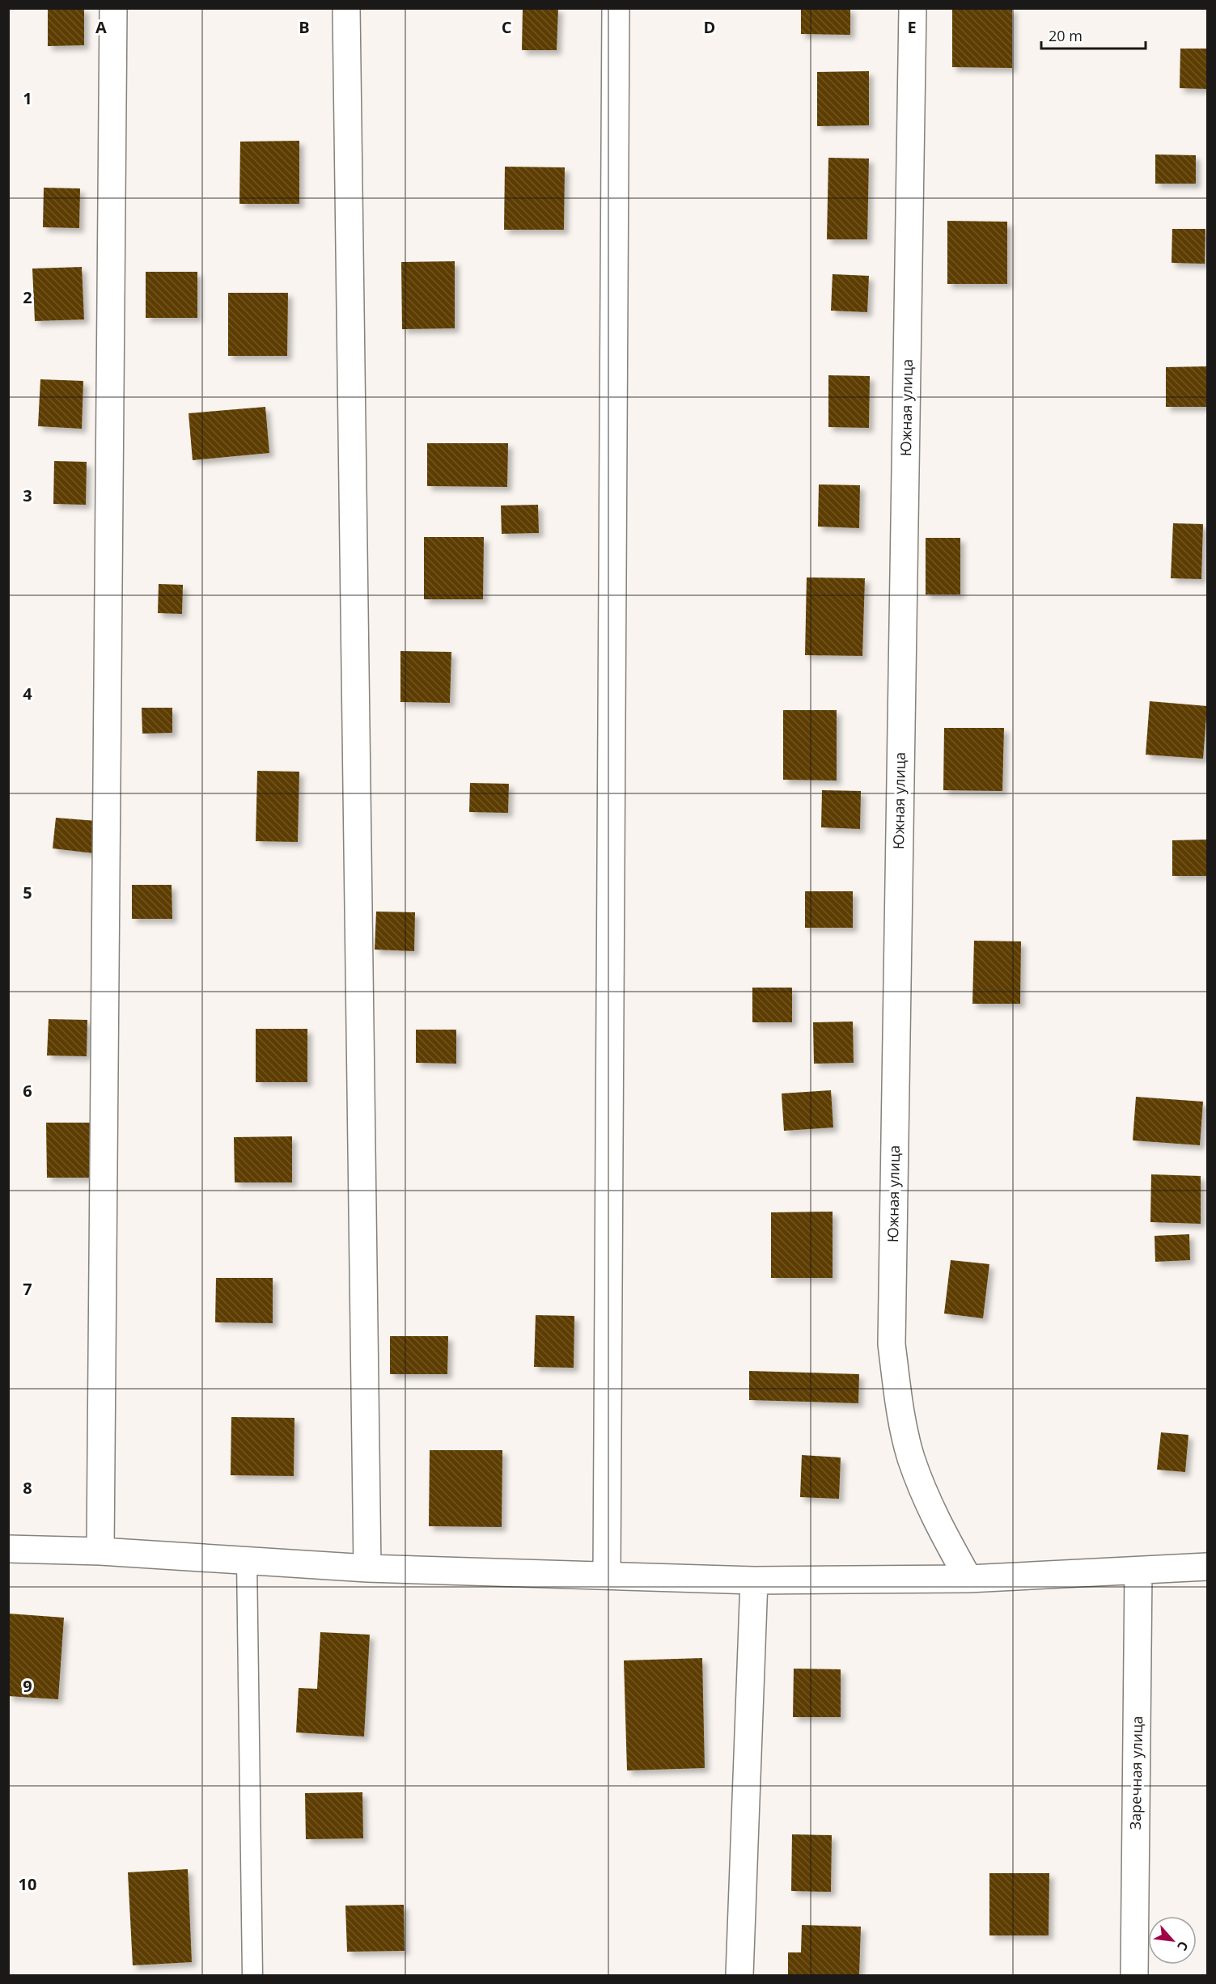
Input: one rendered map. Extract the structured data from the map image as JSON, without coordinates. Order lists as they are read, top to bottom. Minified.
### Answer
{"streets":{"street":["Южная улица","Заречная улица"]},"scale_bar":"20 m","north":"bottom right","grid":{"columns":["A","B","C","D","E"],"rows":["1","2","3","4","5","6","7","8","9","10"]}}
